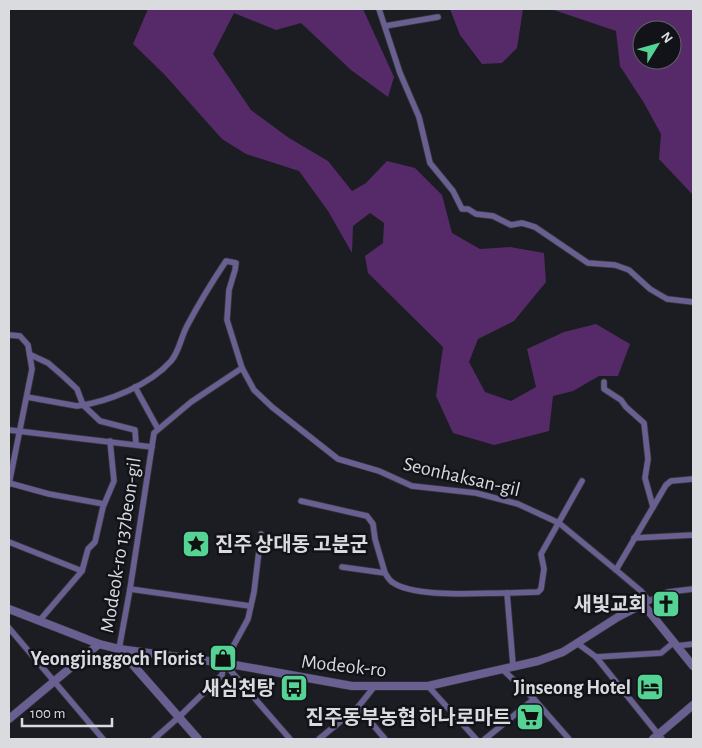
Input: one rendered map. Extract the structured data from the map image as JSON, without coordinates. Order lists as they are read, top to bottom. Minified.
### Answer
{"streets":{"street":["Seonhaksan-gil","Modeok-ro 137beon-gil","Modeok-ro"]},"crossings":[["Seonhaksan-gil","Modeok-ro"],["Modeok-ro 137beon-gil","Modeok-ro"]],"places":{"place":["진주 상대동 고분군"],"church":["새빛교회"],"shop":["Yeongjinggoch Florist"],"hotel":["Jinseong Hotel"],"bus stop":["새심천탕"],"supermarket":["진주동부농협 하나로마트"]},"scale_bar":"100 m","north":"top right"}
